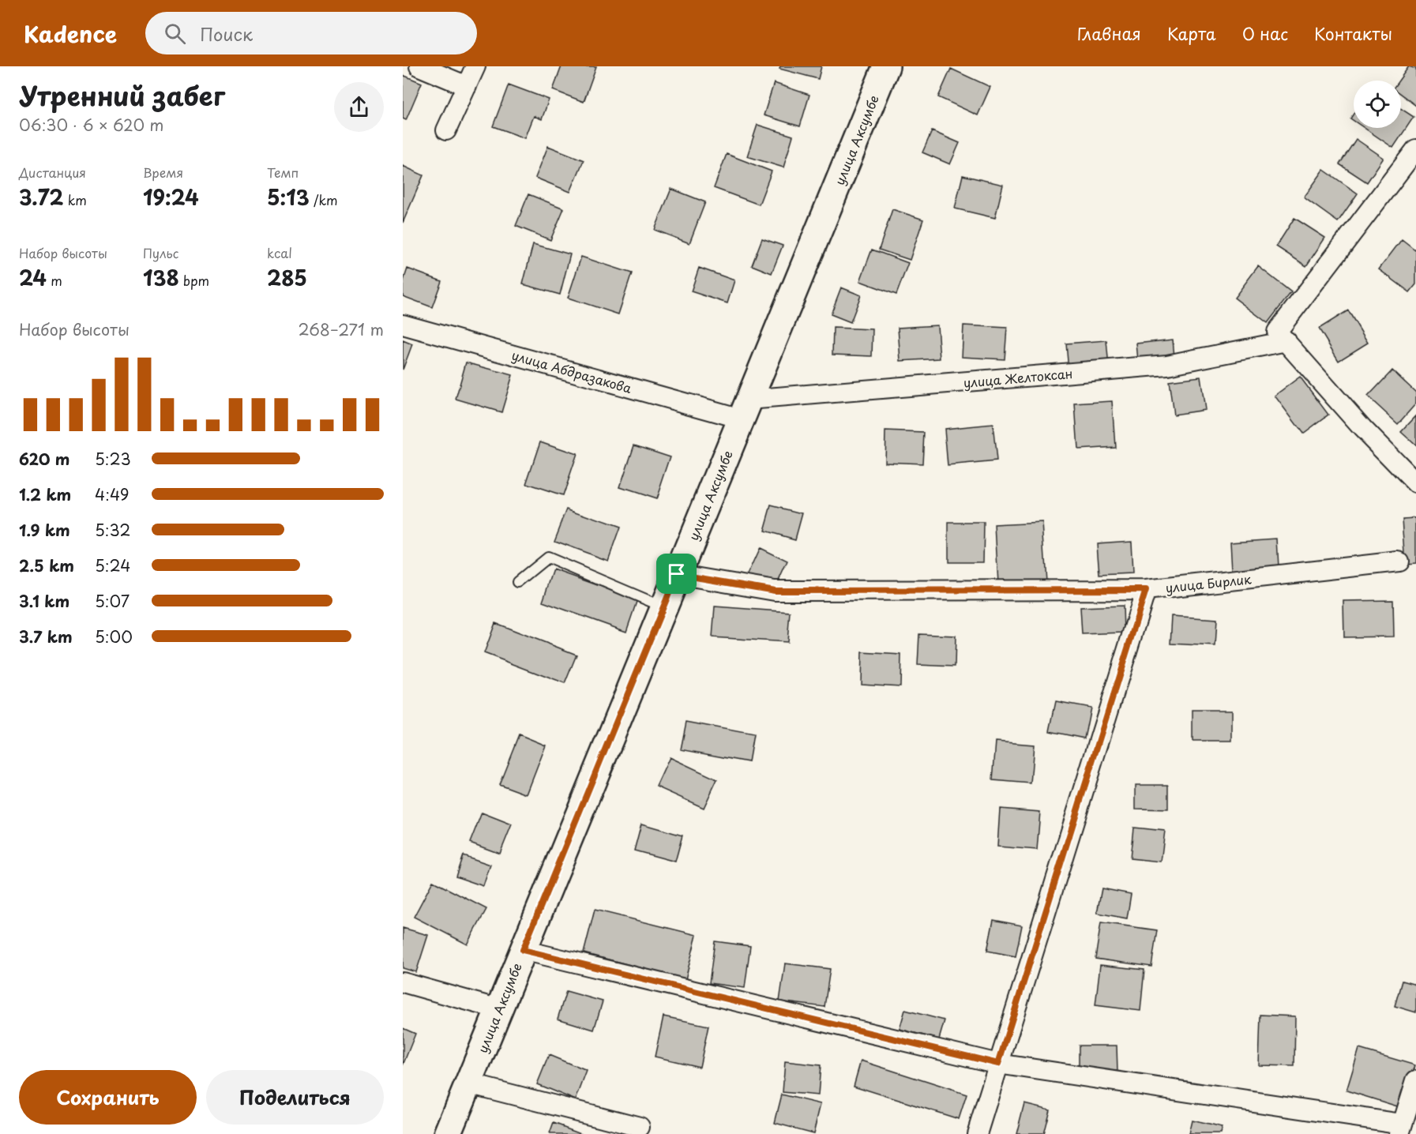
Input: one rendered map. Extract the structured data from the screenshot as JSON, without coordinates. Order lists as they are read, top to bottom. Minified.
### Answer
{"streets":{"main road":["улица Аксумбе"],"street":["улица Абдразакова","улица Желтоксан","улица Бирлик"]},"crossings":[["улица Аксумбе","улица Абдразакова"],["улица Аксумбе","улица Желтоксан"],["улица Аксумбе","улица Бирлик"],["улица Абдразакова","улица Желтоксан"]],"page":{"header":"Kadence","search":"Поиск","nav":["Главная","Карта","О нас","Контакты"],"heading":["Утренний забег","06:30 · 6 × 620 m"],"stats":[["Дистанция","3.72 km"],["Время","19:24"],["Темп","5:13 /km"],["Набор высоты","24 m"],["Пульс","138 bpm"],["kcal","285"]],"chart":["Набор высоты","268–271 m"],"list":[{"name":"620 m","note":"5:23"},{"name":"1.2 km","note":"4:49"},{"name":"1.9 km","note":"5:32"},{"name":"2.5 km","note":"5:24"},{"name":"3.1 km","note":"5:07"},{"name":"3.7 km","note":"5:00"}],"buttons":["Сохранить","Поделиться"]}}
